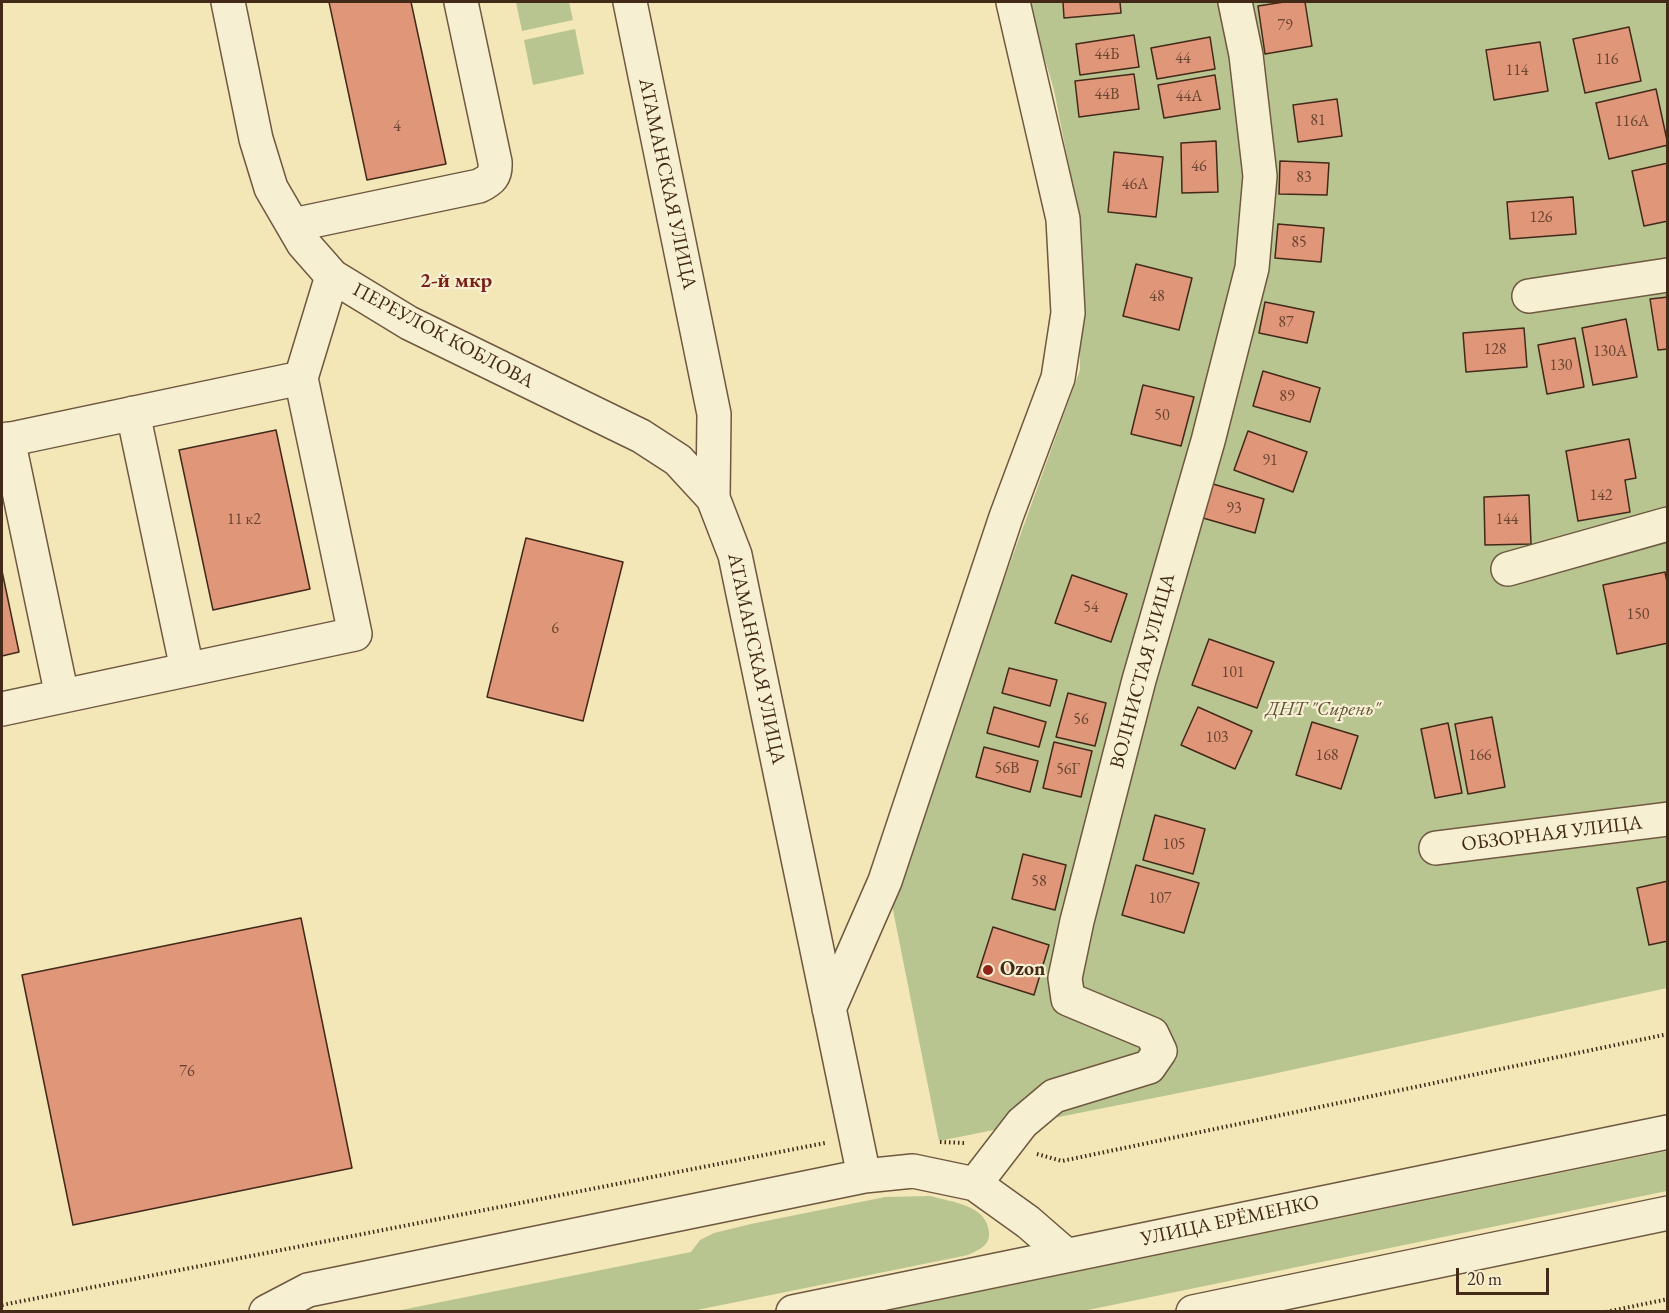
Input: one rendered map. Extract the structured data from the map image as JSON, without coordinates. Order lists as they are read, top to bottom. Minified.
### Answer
{"streets":{"street":["АТАМАНСКАЯ УЛИЦА","ПЕРЕУЛОК КОБЛОВА","ВОЛНИСТАЯ УЛИЦА","ОБЗОРНАЯ УЛИЦА","УЛИЦА ЕРЁМЕНКО"]},"crossings":[["АТАМАНСКАЯ УЛИЦА","ПЕРЕУЛОК КОБЛОВА"]],"districts":["2-й мкр"],"parks":["ДНТ \"Сирень\""],"places":["Ozon"],"house_numbers":["79","44Б","44","116","114","44В","44А","81","116А","4","46","83","46А","126","85","48","87","128","130А","130","89","50","91","142","93","11 к2","144","54","150","6","101","56","103","168","166","56В","56Г","105","58","107","76"],"scale_bar":"20 m"}
